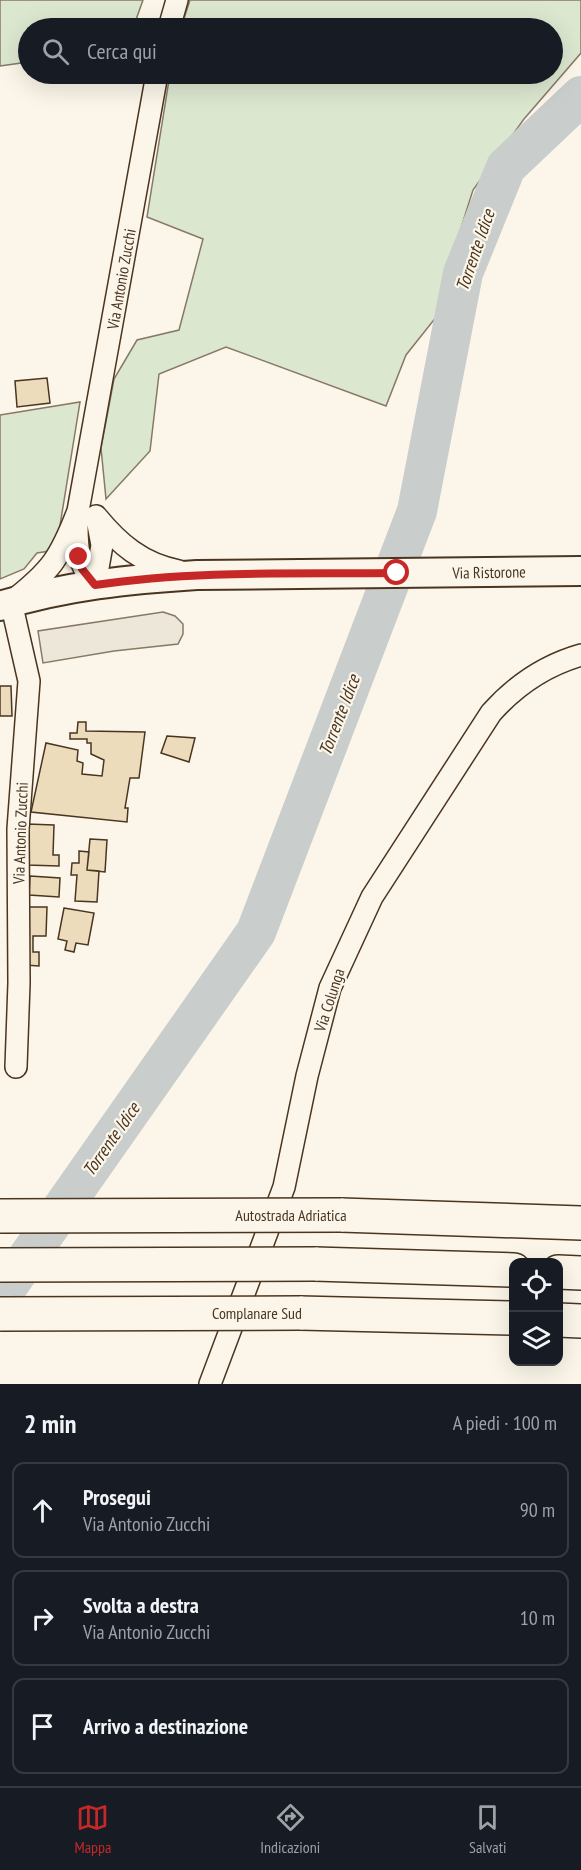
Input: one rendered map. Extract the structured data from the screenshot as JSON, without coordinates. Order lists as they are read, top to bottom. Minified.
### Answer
{"streets":{"highway":["Autostrada Adriatica","Complanare Sud"],"main road":["Via Antonio Zucchi","Via Ristorone"],"street":["Via Colunga"]},"crossings":[["Via Antonio Zucchi","Via Ristorone"]],"water":["Torrente Idice"],"page":{"search":"Cerca qui","heading":["2 min","A piedi · 100 m"],"list":[["Prosegui","Via Antonio Zucchi","90 m"],["Svolta a destra","Via Antonio Zucchi","10 m"],"Arrivo a destinazione"],"nav":["Mappa","Indicazioni","Salvati"]}}
